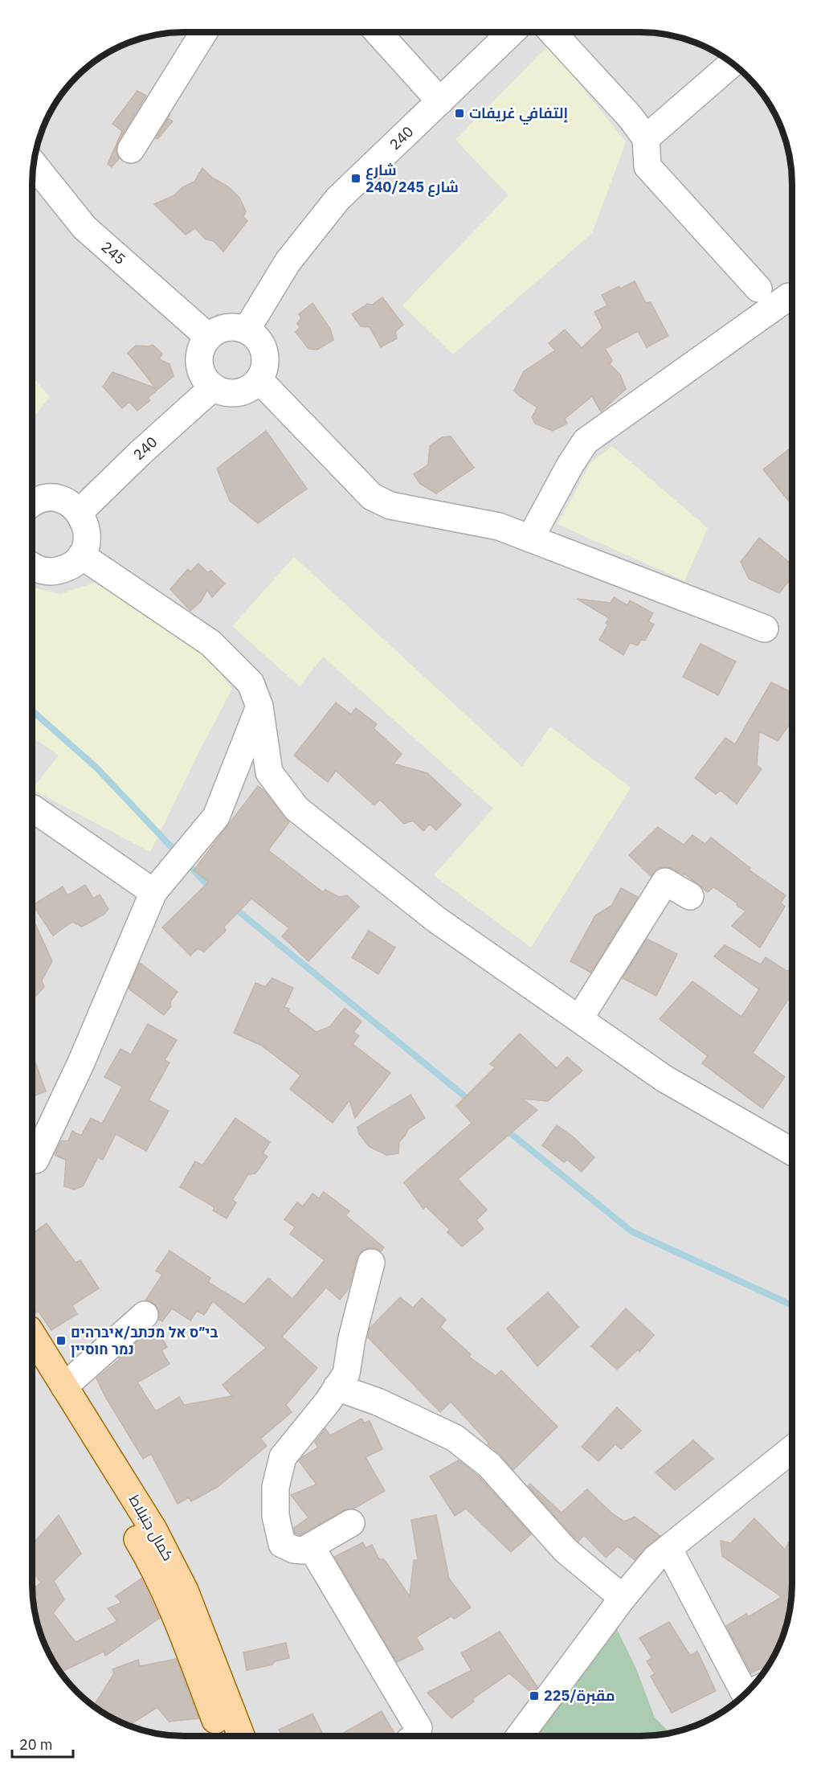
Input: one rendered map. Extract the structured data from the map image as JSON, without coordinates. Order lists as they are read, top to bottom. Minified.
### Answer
{"streets":{"main road":["كمال جنبلاط"],"street":["240","245"]},"crossings":[["240","245"]],"places":{"transit":["إلتفافي غريفات","شارع 240/شارع 245","בי״ס אל מכתב/איברהים נמר חוסיין","مقبرة/225"]},"scale_bar":"20 m"}
